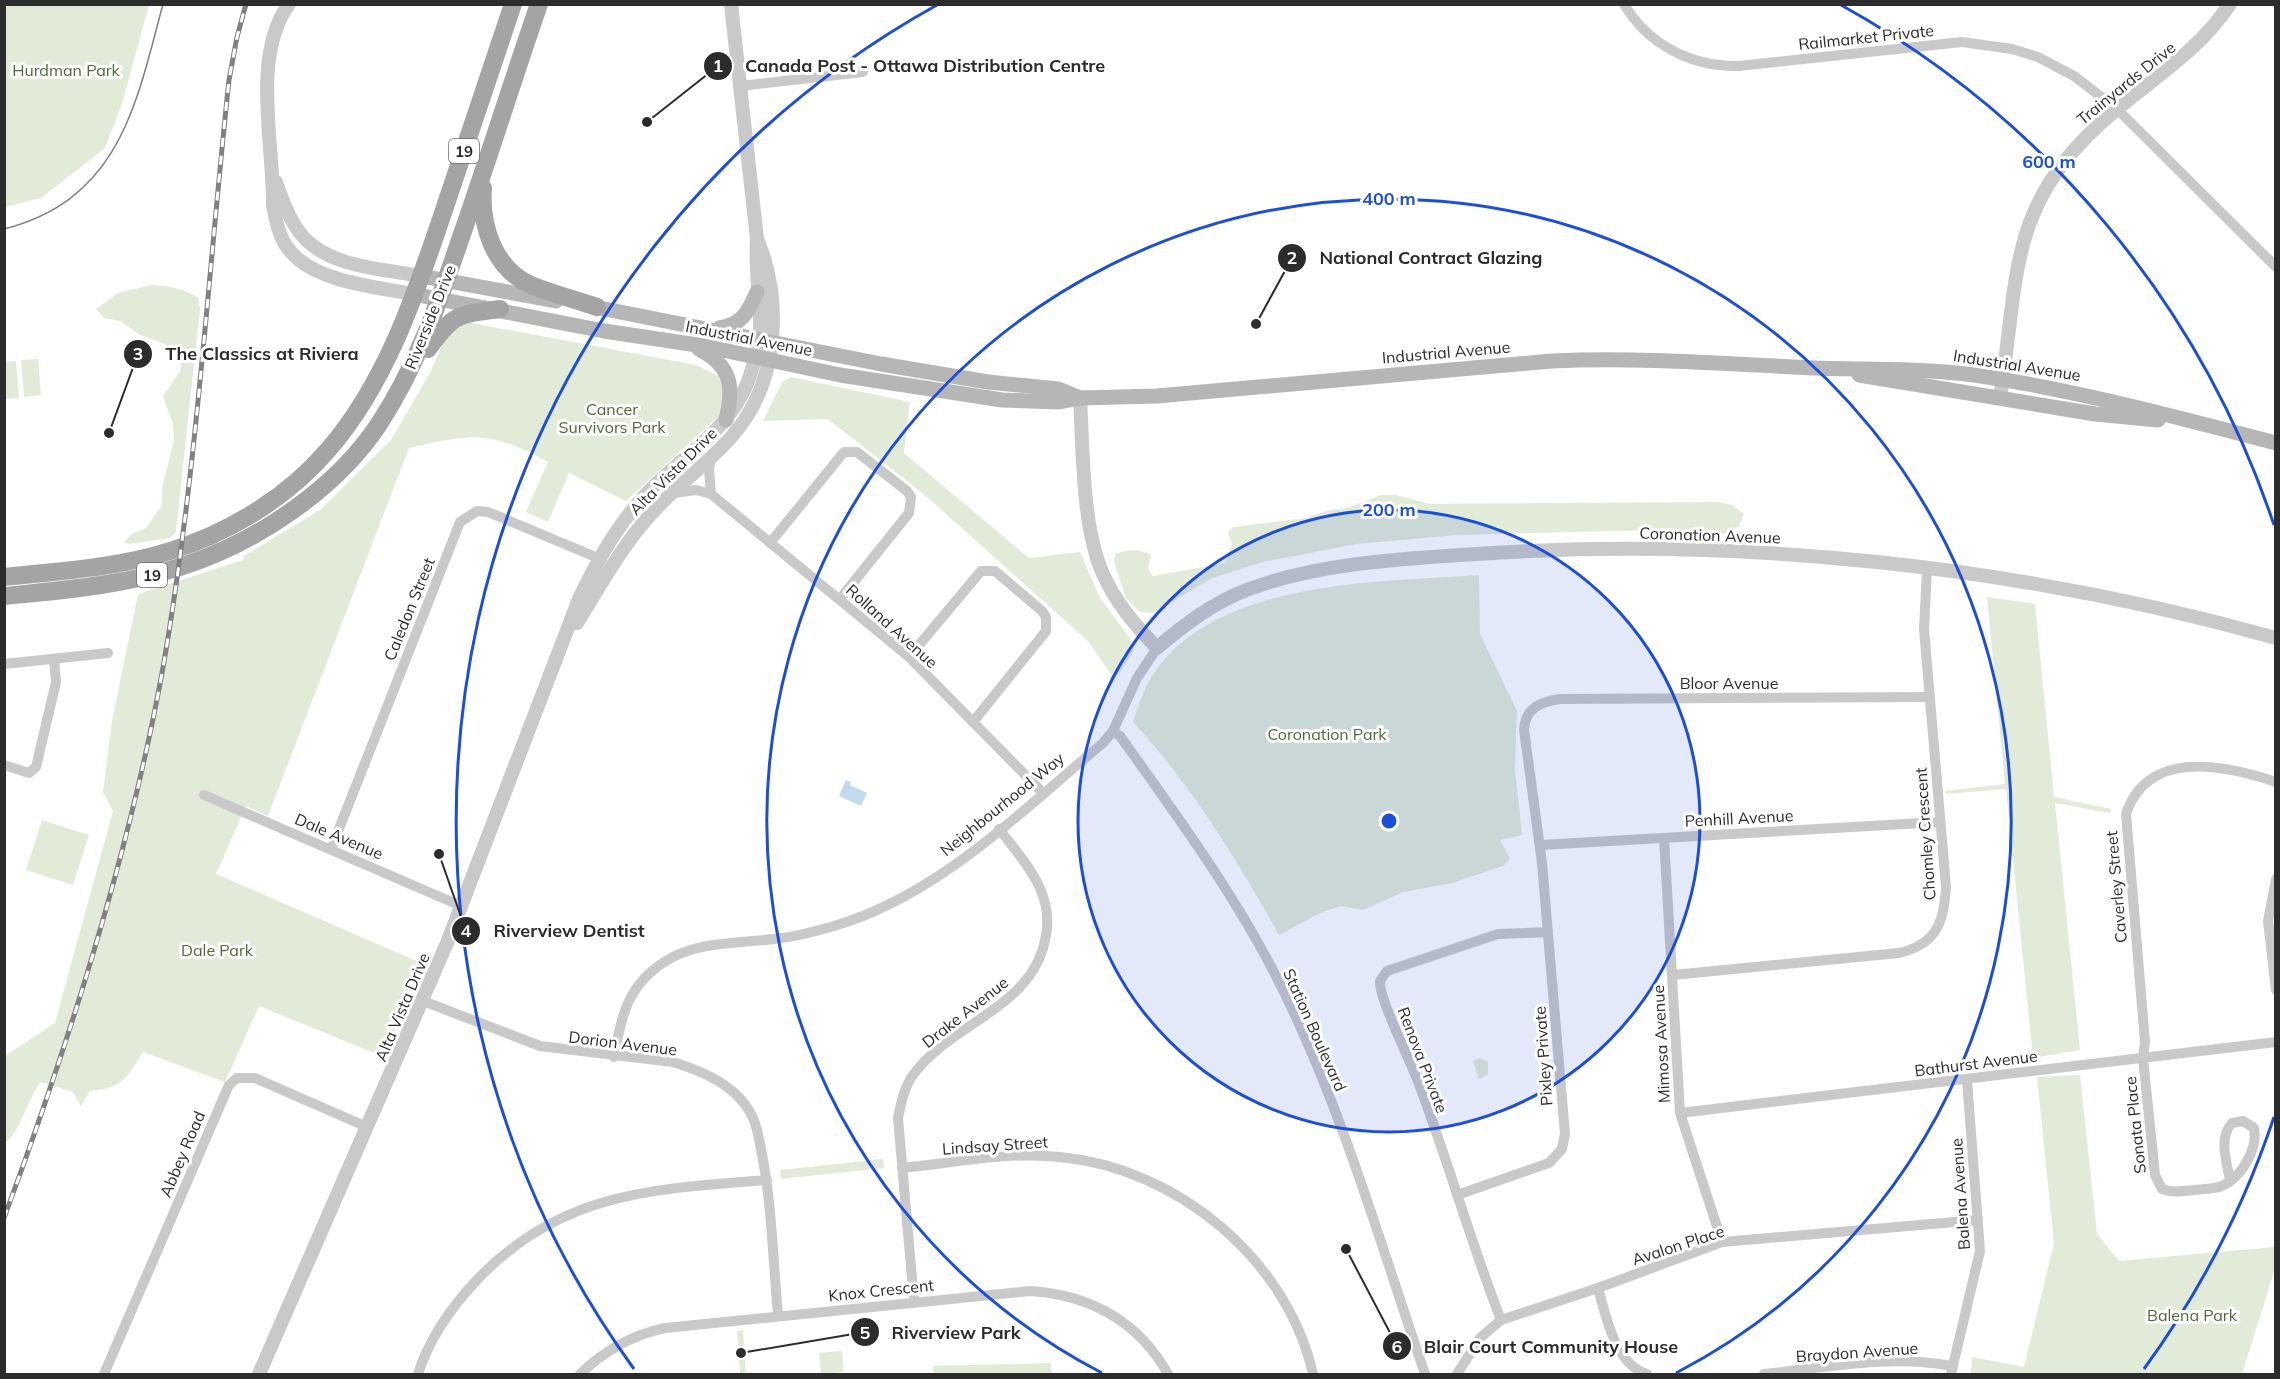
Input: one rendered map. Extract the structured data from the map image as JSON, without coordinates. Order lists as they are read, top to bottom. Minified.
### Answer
{"streets":{"main road":["19","Riverside Drive","Industrial Avenue"],"street":["Railmarket Private","Trainyards Drive","Alta Vista Drive","Coronation Avenue","Caledon Street","Rolland Avenue","Bloor Avenue","Neighbourhood Way","Penhill Avenue","Chomley Crescent","Dale Avenue","Caverley Street","Drake Avenue","Station Boulevard","Dorion Avenue","Mimosa Avenue","Pixley Private","Renova Private","Bathurst Avenue","Sonata Place","Lindsay Street","Abbey Road","Balena Avenue","Avalon Place","Knox Crescent","Braydon Avenue"]},"crossings":[["Railmarket Private","Trainyards Drive"],["Trainyards Drive","Industrial Avenue"],["Riverside Drive","Industrial Avenue"],["Industrial Avenue","Alta Vista Drive"],["Alta Vista Drive","Caledon Street"],["Alta Vista Drive","Dale Avenue"],["Alta Vista Drive","Dorion Avenue"],["Alta Vista Drive","Abbey Road"],["Coronation Avenue","Neighbourhood Way"],["Coronation Avenue","Chomley Crescent"],["Caledon Street","Dale Avenue"],["Rolland Avenue","Neighbourhood Way"],["Bloor Avenue","Chomley Crescent"],["Bloor Avenue","Pixley Private"],["Neighbourhood Way","Drake Avenue"],["Neighbourhood Way","Station Boulevard"],["Neighbourhood Way","Dorion Avenue"],["Penhill Avenue","Chomley Crescent"],["Penhill Avenue","Mimosa Avenue"],["Penhill Avenue","Pixley Private"],["Chomley Crescent","Mimosa Avenue"],["Caverley Street","Bathurst Avenue"],["Caverley Street","Sonata Place"],["Drake Avenue","Lindsay Street"],["Drake Avenue","Knox Crescent"],["Dorion Avenue","Knox Crescent"],["Mimosa Avenue","Bathurst Avenue"],["Mimosa Avenue","Avalon Place"],["Pixley Private","Renova Private"],["Renova Private","Avalon Place"],["Bathurst Avenue","Sonata Place"],["Bathurst Avenue","Balena Avenue"],["Balena Avenue","Avalon Place"],["Balena Avenue","Braydon Avenue"]],"parks":["Hurdman Park","Cancer Survivors Park","Coronation Park","Dale Park","Balena Park"],"places":["Canada Post - Ottawa Distribution Centre","National Contract Glazing","The Classics at Riviera","Riverview Dentist","Blair Court Community House","Riverview Park"],"rings":["600 m","400 m","200 m"]}
